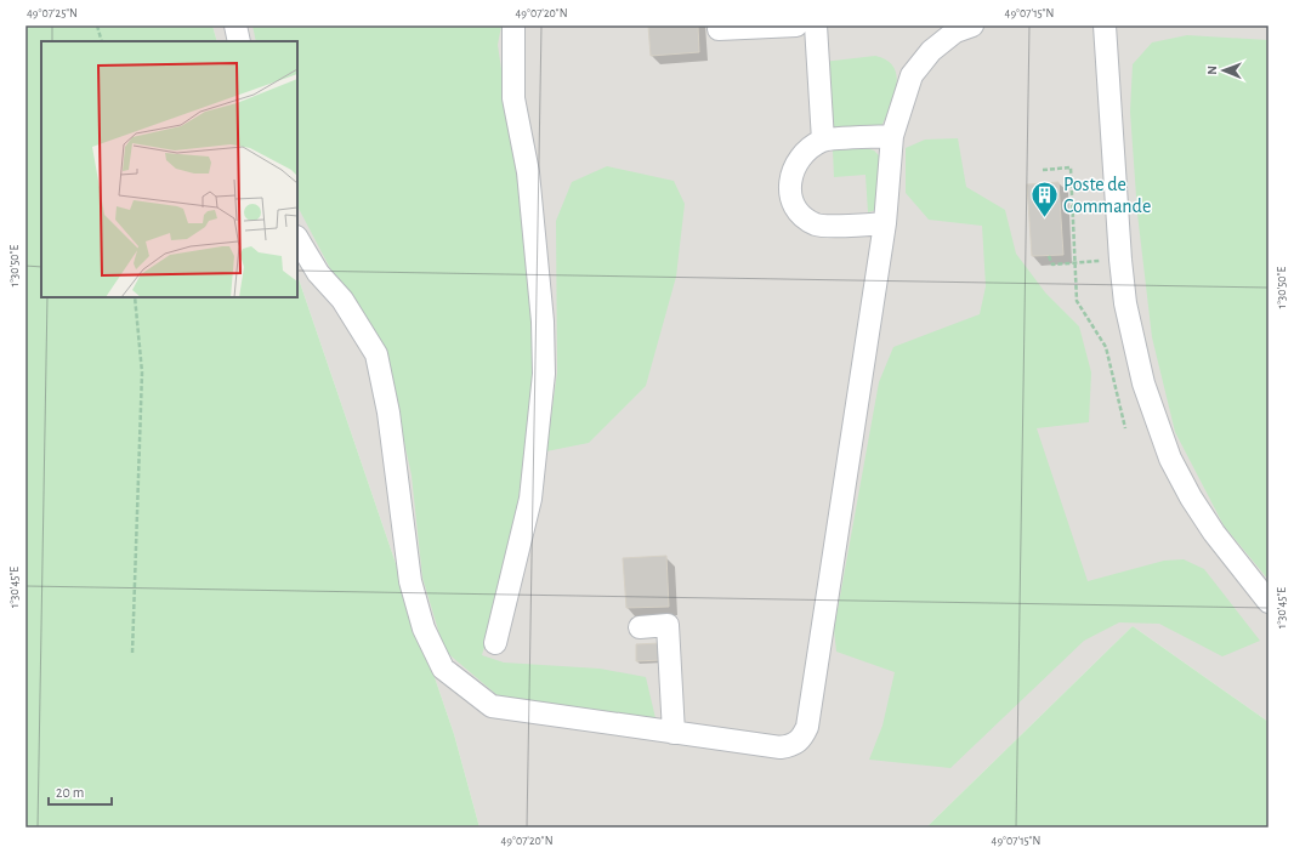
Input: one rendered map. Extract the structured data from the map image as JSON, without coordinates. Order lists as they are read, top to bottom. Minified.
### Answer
{"places":{"building":["Poste de Commande"]},"scale_bar":"20 m","north":"left","coordinates":["49°07'25\"N","49°07'20\"N","49°07'15\"N","1°30'50\"E","1°30'45\"E"]}
